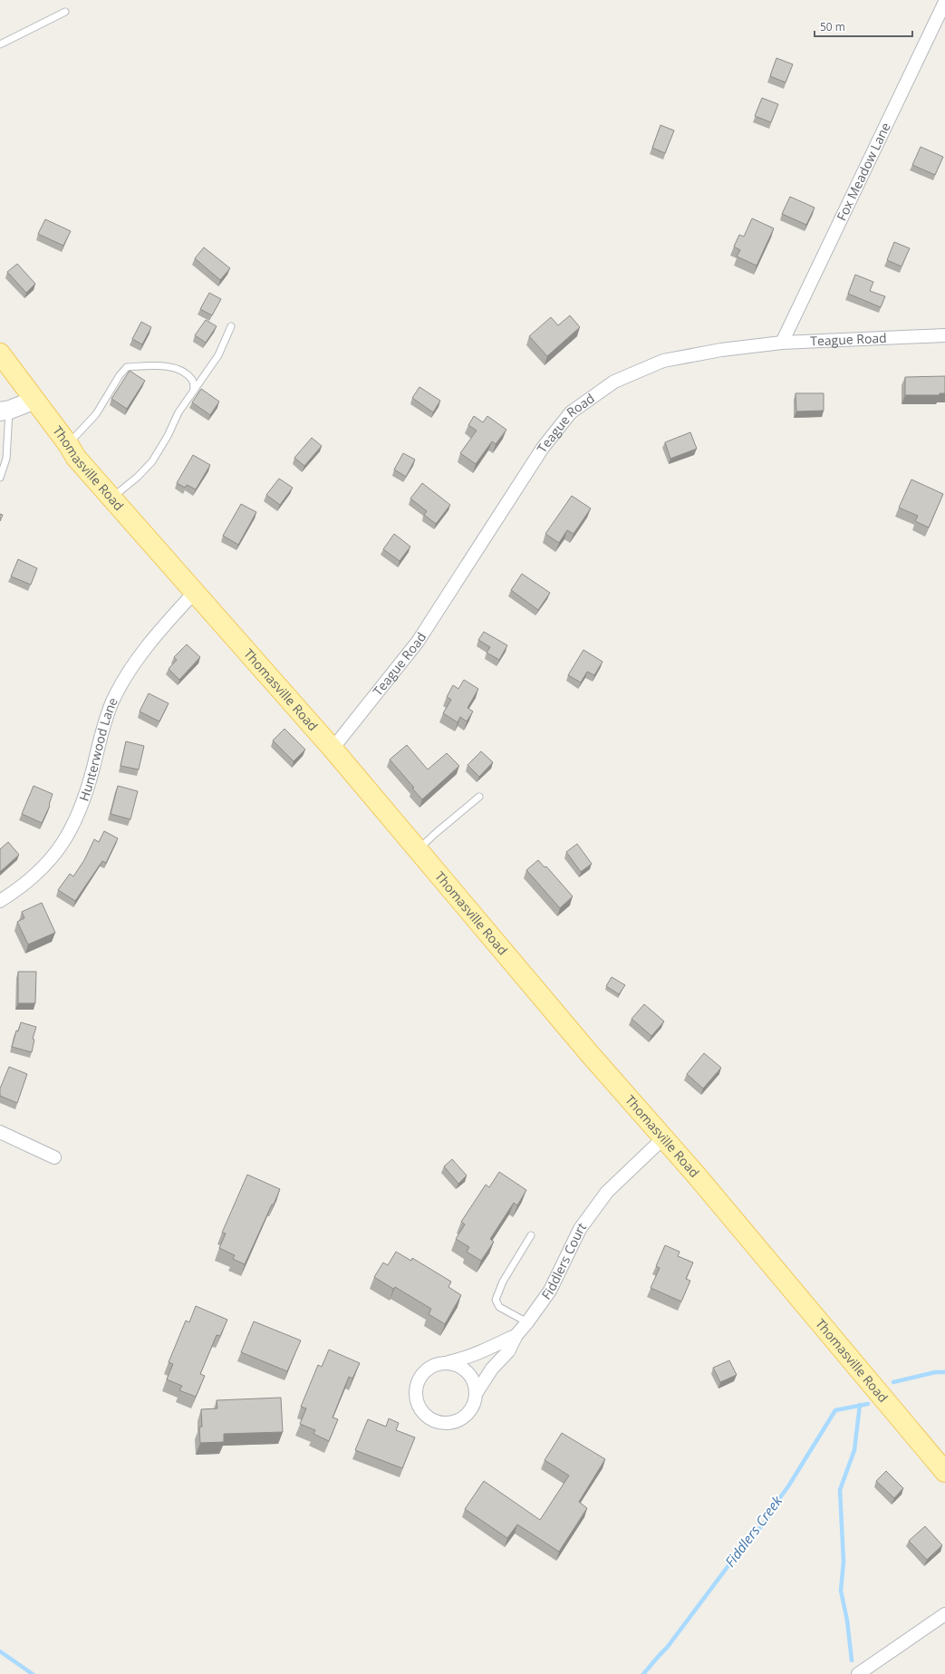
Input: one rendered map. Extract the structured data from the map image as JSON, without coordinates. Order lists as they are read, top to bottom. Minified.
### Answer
{"streets":{"main road":["Thomasville Road"],"street":["Fox Meadow Lane","Teague Road","Hunterwood Lane","Fiddlers Court"]},"crossings":[["Fox Meadow Lane","Teague Road"],["Teague Road","Thomasville Road"],["Thomasville Road","Hunterwood Lane"],["Thomasville Road","Fiddlers Court"]],"water":["Fiddlers Creek"],"scale_bar":"50 m"}
